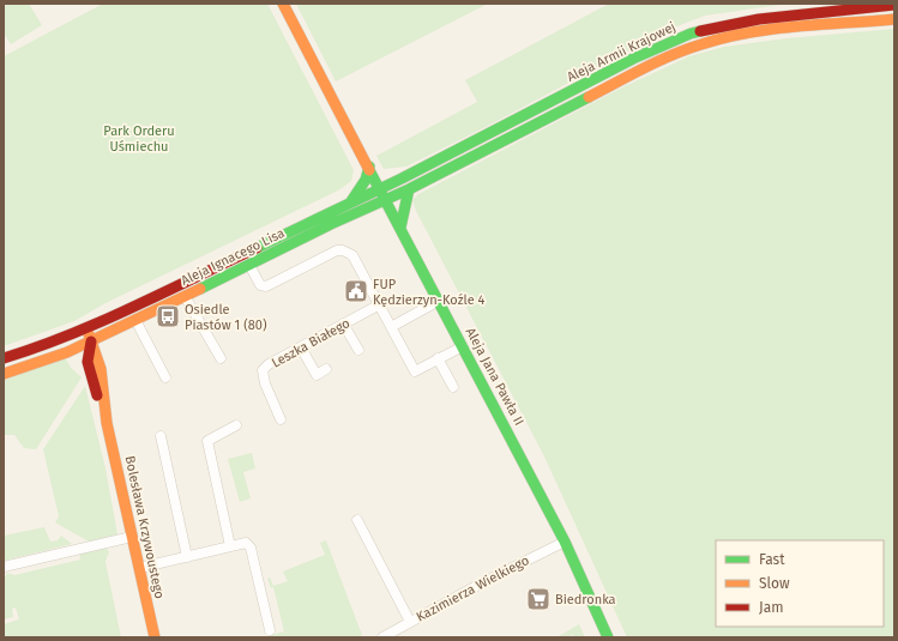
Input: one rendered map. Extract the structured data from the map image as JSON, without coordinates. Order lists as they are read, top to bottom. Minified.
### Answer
{"streets":{"main road":["Aleja Armii Krajowej","Aleja Ignacego Lisa","Aleja Jana Pawła II","Bolesława Krzywoustego"],"street":["Leszka Białego","Kazimierza Wielkiego"]},"crossings":[["Aleja Armii Krajowej","Aleja Ignacego Lisa"],["Aleja Armii Krajowej","Aleja Jana Pawła II"],["Aleja Ignacego Lisa","Aleja Jana Pawła II"],["Aleja Ignacego Lisa","Bolesława Krzywoustego"],["Aleja Jana Pawła II","Kazimierza Wielkiego"]],"parks":["Park Orderu Uśmiechu"],"places":{"public building":["FUP Kędzierzyn-Koźle 4"],"bus stop":["Osiedle Piastów 1 (80)"],"supermarket":["Biedronka"]},"legend":["Fast","Slow","Jam"]}
